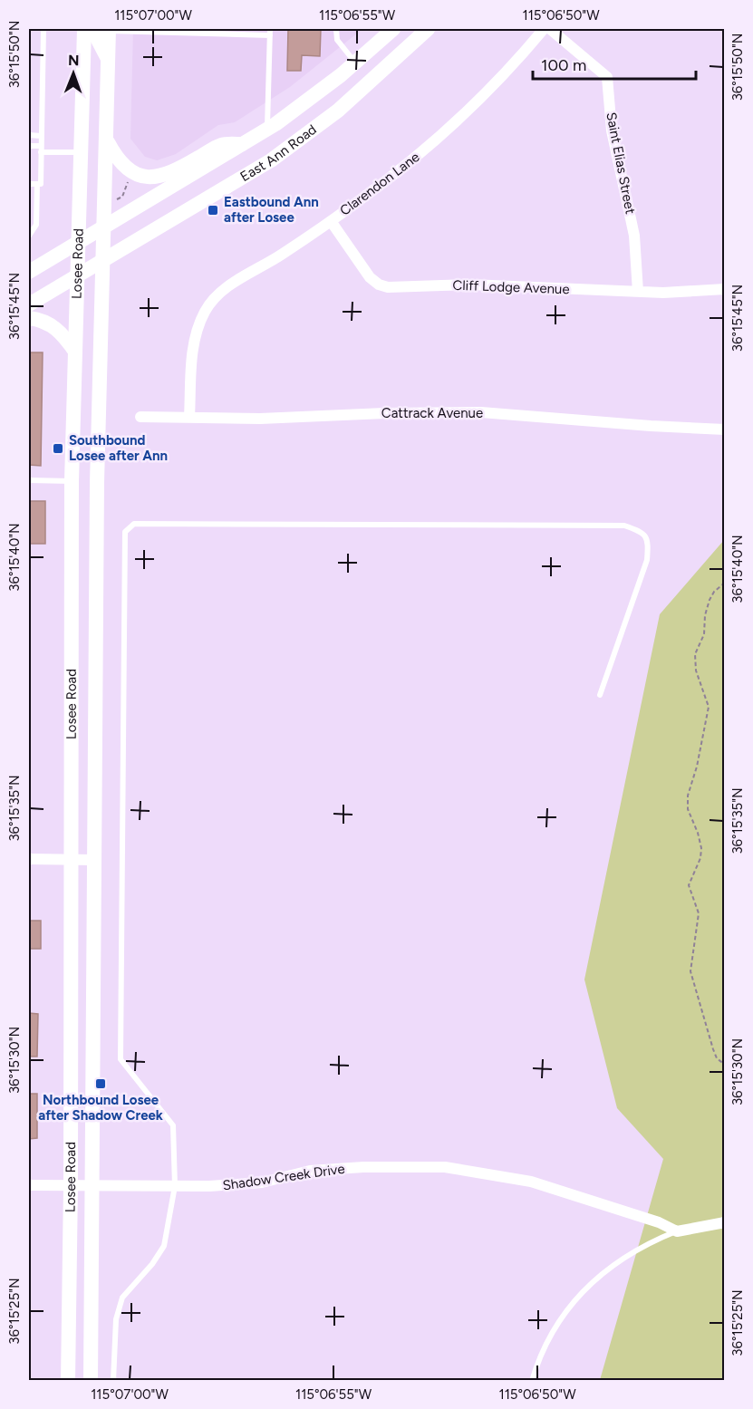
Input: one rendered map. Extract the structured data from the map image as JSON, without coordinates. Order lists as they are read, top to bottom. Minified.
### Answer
{"streets":{"main road":["East Ann Road","Losee Road"],"street":["Saint Elias Street","Clarendon Lane","Cliff Lodge Avenue","Cattrack Avenue","Shadow Creek Drive"]},"crossings":[["East Ann Road","Losee Road"],["Saint Elias Street","Cliff Lodge Avenue"],["Clarendon Lane","Cliff Lodge Avenue"],["Clarendon Lane","Cattrack Avenue"],["Losee Road","Shadow Creek Drive"]],"places":{"transit":["Eastbound Ann after Losee","Southbound Losee after Ann","Northbound Losee after Shadow Creek"]},"scale_bar":"100 m","north":"top","coordinates":["115°07'00\"W","115°06'55\"W","115°06'50\"W","36°15'50\"N","36°15'45\"N","36°15'40\"N","36°15'35\"N","36°15'30\"N","36°15'25\"N"]}
